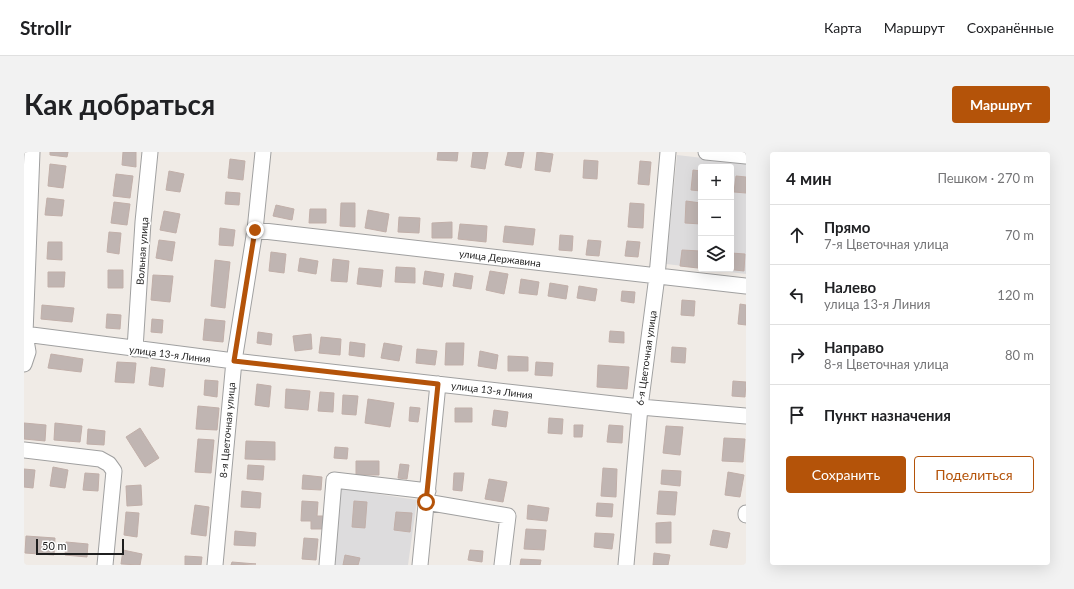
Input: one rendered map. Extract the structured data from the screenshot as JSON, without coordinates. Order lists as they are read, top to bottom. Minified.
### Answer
{"streets":{"lane":["Вольная улица","улица Державина","улица 13-я Линия","6-я Цветочная улица","8-я Цветочная улица"]},"crossings":[["Вольная улица","улица 13-я Линия"],["улица Державина","6-я Цветочная улица"],["улица Державина","8-я Цветочная улица"],["улица 13-я Линия","6-я Цветочная улица"],["улица 13-я Линия","8-я Цветочная улица"]],"scale_bar":"50 m","page":{"header":"Strollr","nav":["Карта","Маршрут","Сохранённые"],"buttons":["Маршрут",["Сохранить","Поделиться"]],"title":"Как добраться","heading":["4 мин","Пешком · 270 m"],"map_buttons":["+","−"],"list":[["Прямо","7-я Цветочная улица","70 m"],["Налево","улица 13-я Линия","120 m"],["Направо","8-я Цветочная улица","80 m"],"Пункт назначения"],"scale":"50 m"}}
